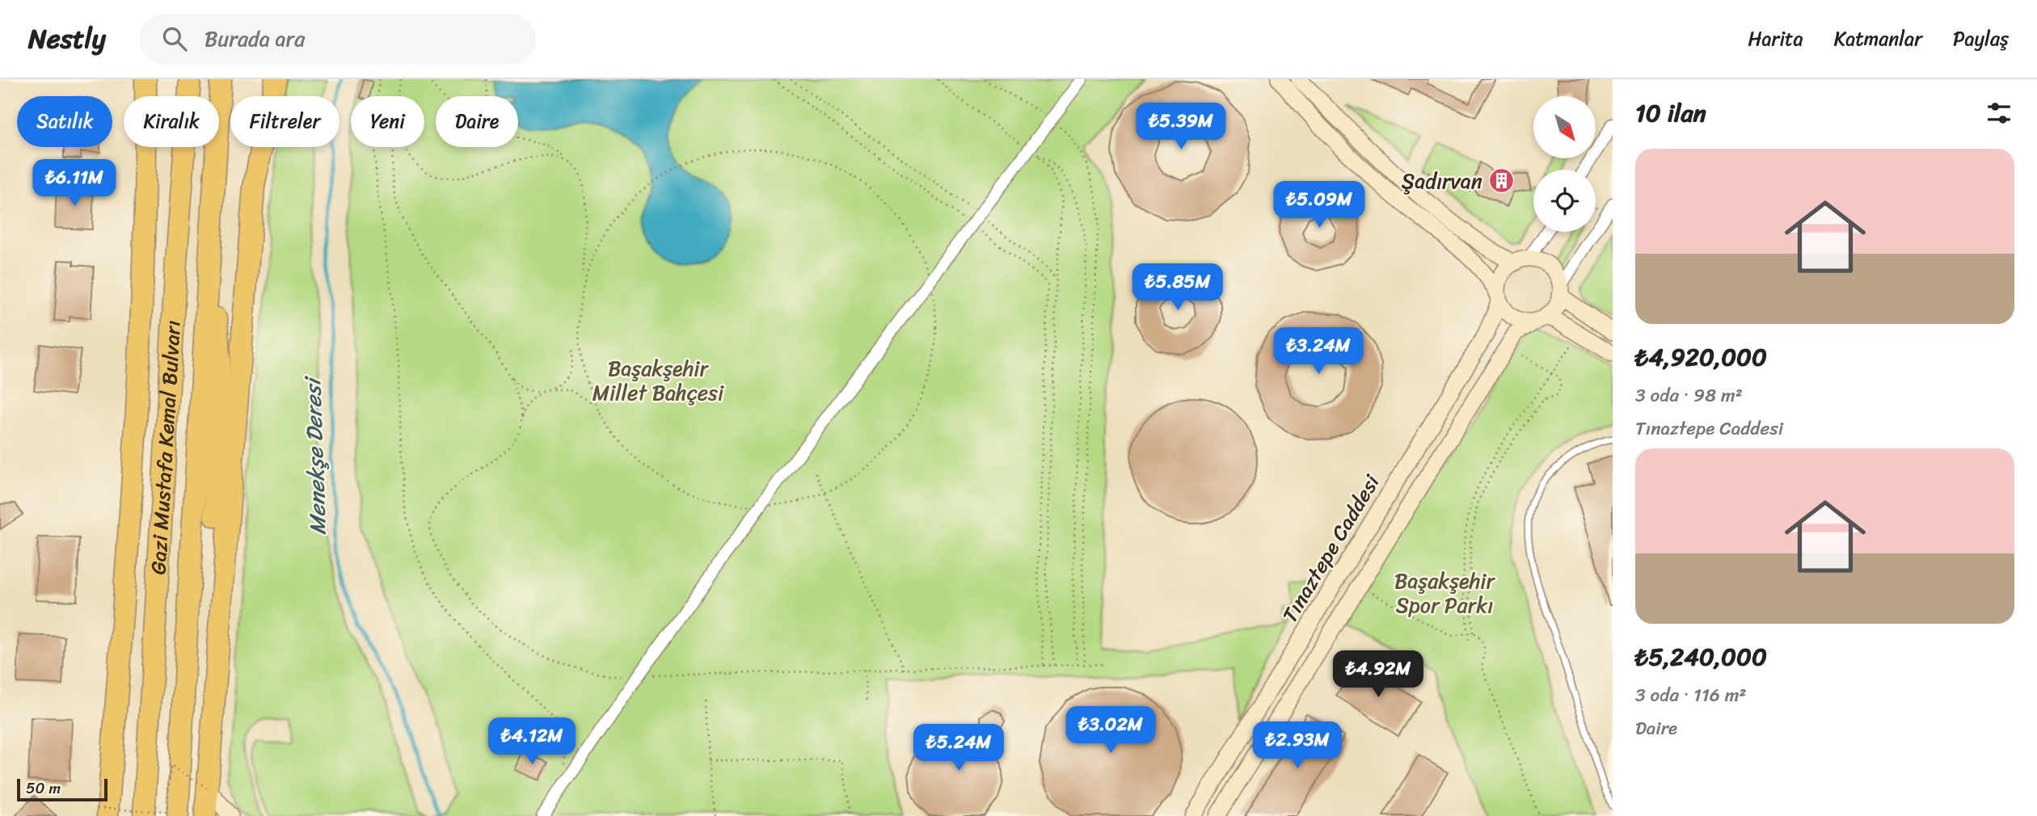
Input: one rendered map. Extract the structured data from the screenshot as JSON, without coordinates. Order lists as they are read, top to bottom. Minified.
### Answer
{"streets":{"highway":["Gazi Mustafa Kemal Bulvarı"],"street":["Tınaztepe Caddesi"]},"water":["Menekşe Deresi"],"parks":["Başakşehir Millet Bahçesi","Başakşehir Spor Parkı"],"places":{"building":["Şadırvan"]},"scale_bar":"50 m","north":"bottom right","page":{"header":"Nestly","search":"Burada ara","nav":["Harita","Katmanlar","Paylaş"],"heading":"10 ilan","chip":["Satılık","Kiralık","Filtreler","Yeni","Daire"],"price":["₺5.39M","₺6.11M","₺5.09M","₺5.85M","₺3.24M","₺4.92M","₺3.02M","₺4.12M","₺2.93M","₺5.24M"],"list":[{"name":"₺4,920,000","note":"3 oda · 98 m² · Tınaztepe Caddesi"},{"name":"₺5,240,000","note":"3 oda · 116 m² · Daire"}],"scale":"50 m"}}
